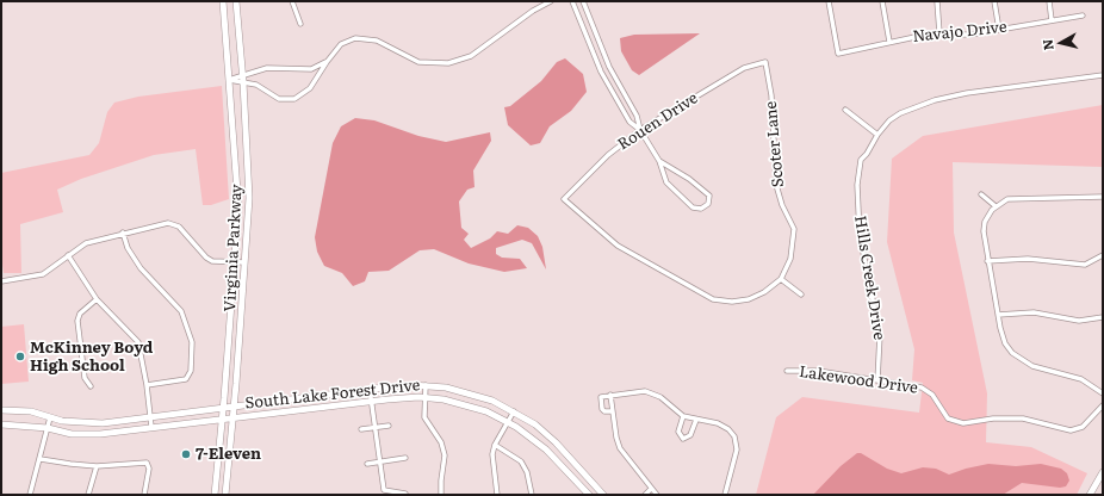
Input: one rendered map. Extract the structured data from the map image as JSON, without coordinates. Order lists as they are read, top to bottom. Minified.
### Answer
{"streets":{"main road":["Virginia Parkway","South Lake Forest Drive"],"street":["Navajo Drive","Rouen Drive","Scoter Lane","Hills Creek Drive","Lakewood Drive"]},"crossings":[["Rouen Drive","Scoter Lane"],["Virginia Parkway","South Lake Forest Drive"],["Hills Creek Drive","Lakewood Drive"]],"places":["McKinney Boyd High School","7-Eleven"],"north":"left"}
